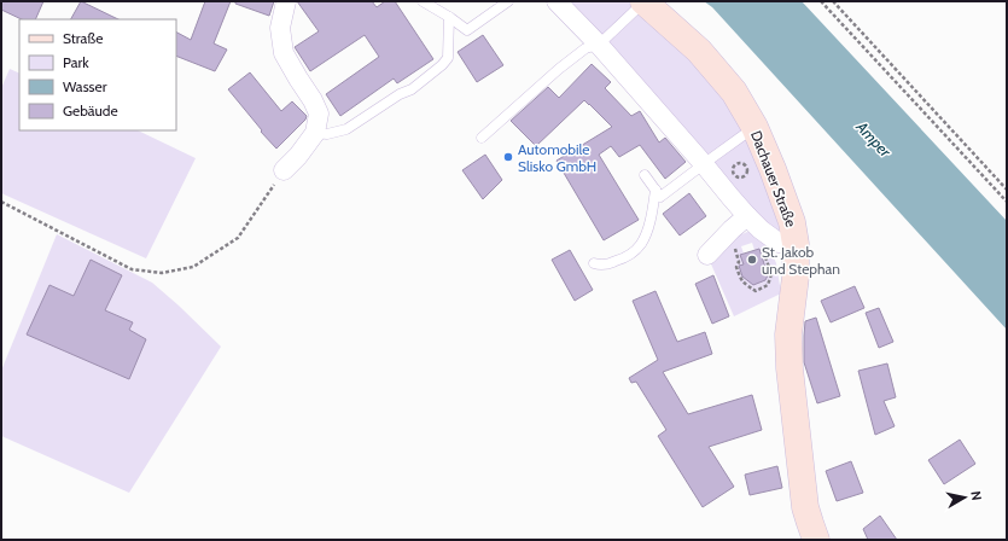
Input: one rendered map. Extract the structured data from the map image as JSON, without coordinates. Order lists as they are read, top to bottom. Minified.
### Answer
{"streets":{"main road":["Dachauer Straße"]},"water":["Amper"],"places":["Automobile Slisko GmbH","St. Jakob und Stephan"],"legend":["Straße","Park","Wasser","Gebäude"],"north":"right"}
